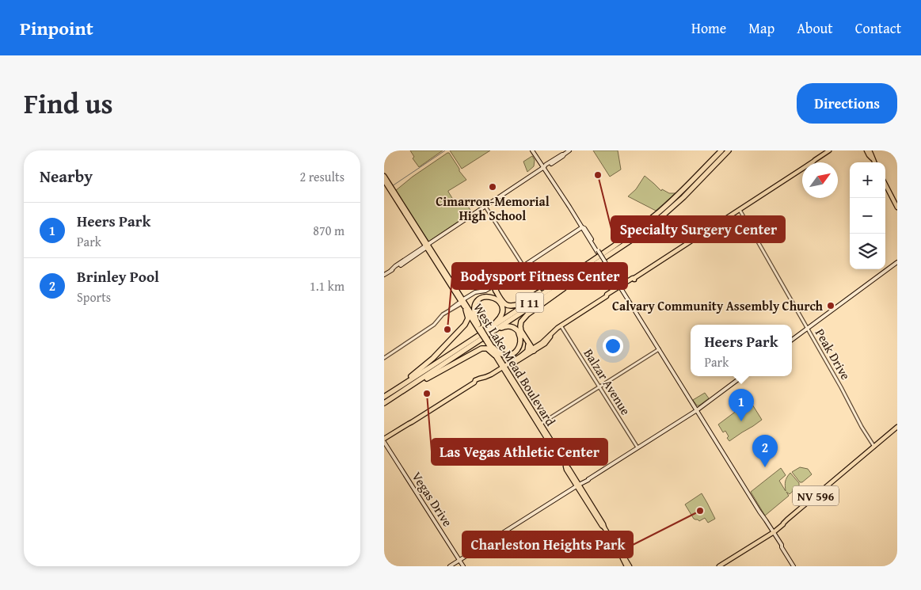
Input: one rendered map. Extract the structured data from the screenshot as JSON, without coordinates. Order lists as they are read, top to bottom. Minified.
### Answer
{"streets":{"highway":["I 11"],"main road":["West Lake Mead Boulevard","NV 596","Vegas Drive"],"street":["Peak Drive","Balzar Avenue"]},"crossings":[["Peak Drive","NV 596"]],"places":["Specialty Surgery Center","Cimarron-Memorial High School","Calvary Community Assembly Church","Bodysport Fitness Center","Las Vegas Athletic Center","Charleston Heights Park"],"north":"top right","page":{"header":"Pinpoint","nav":["Home","Map","About","Contact"],"title":"Find us","buttons":"Directions","heading":["Nearby","2 results"],"map_buttons":["+","−"],"list":[{"mark":"1","name":"Heers Park","note":"Park","value":"870 m"},{"mark":"2","name":"Brinley Pool","note":"Sports","value":"1.1 km"}],"popup":["Heers Park","Park"],"pins":["1","2"]}}
